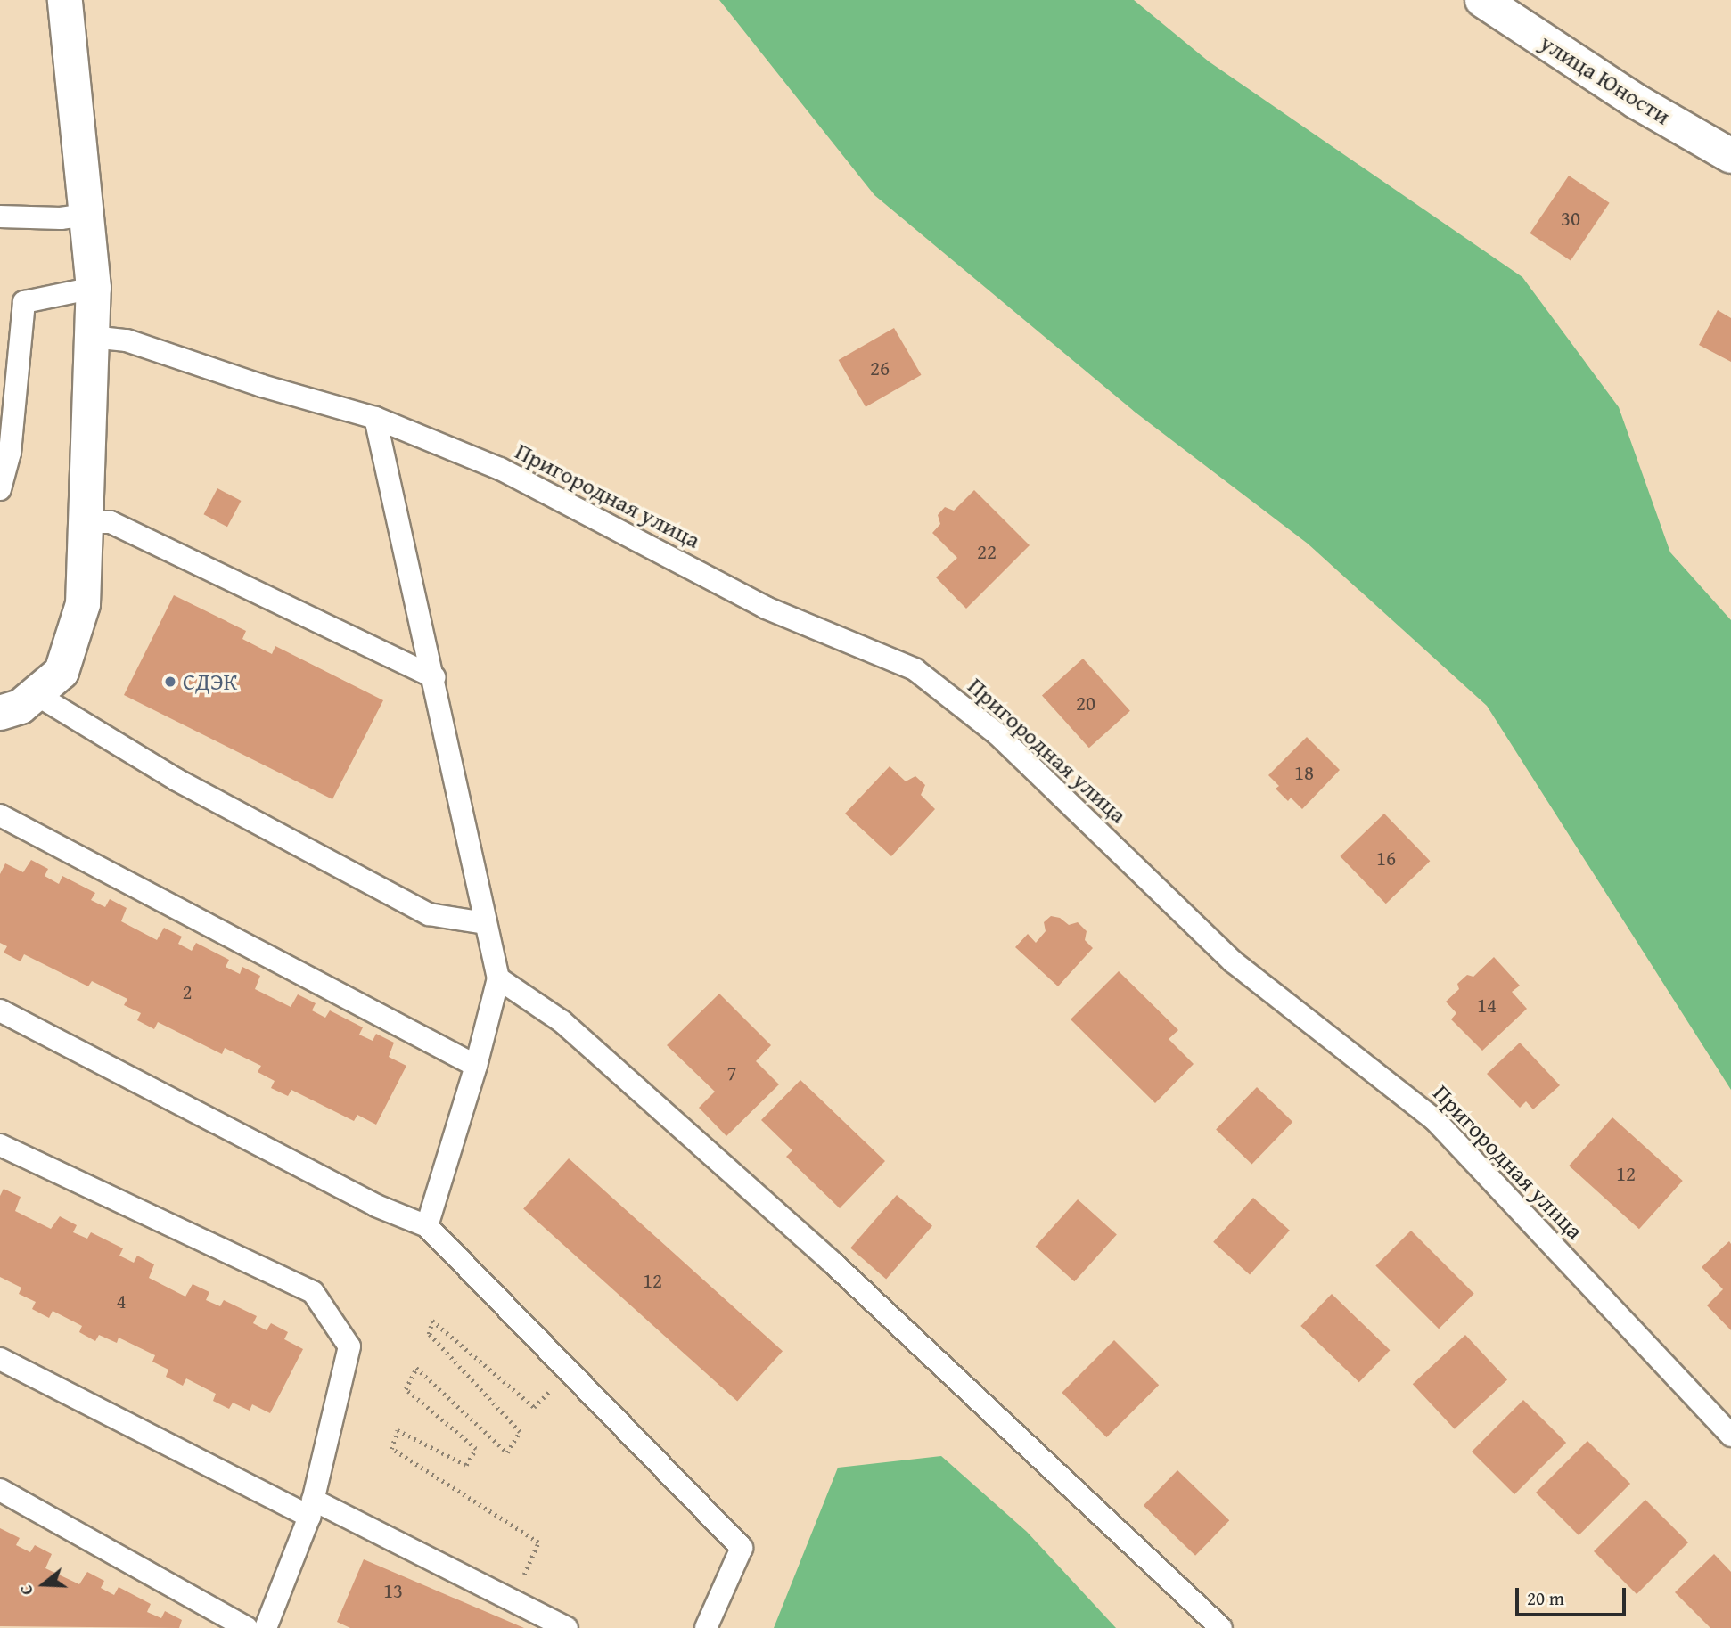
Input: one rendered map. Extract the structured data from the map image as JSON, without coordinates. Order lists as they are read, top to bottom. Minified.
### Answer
{"streets":{"street":["улица Юности"],"lane":["Пригородная улица"]},"places":["СДЭК"],"house_numbers":["30","26","22","20","18","16","2","14","7","12","12","4","13"],"scale_bar":"20 m","north":"left"}
